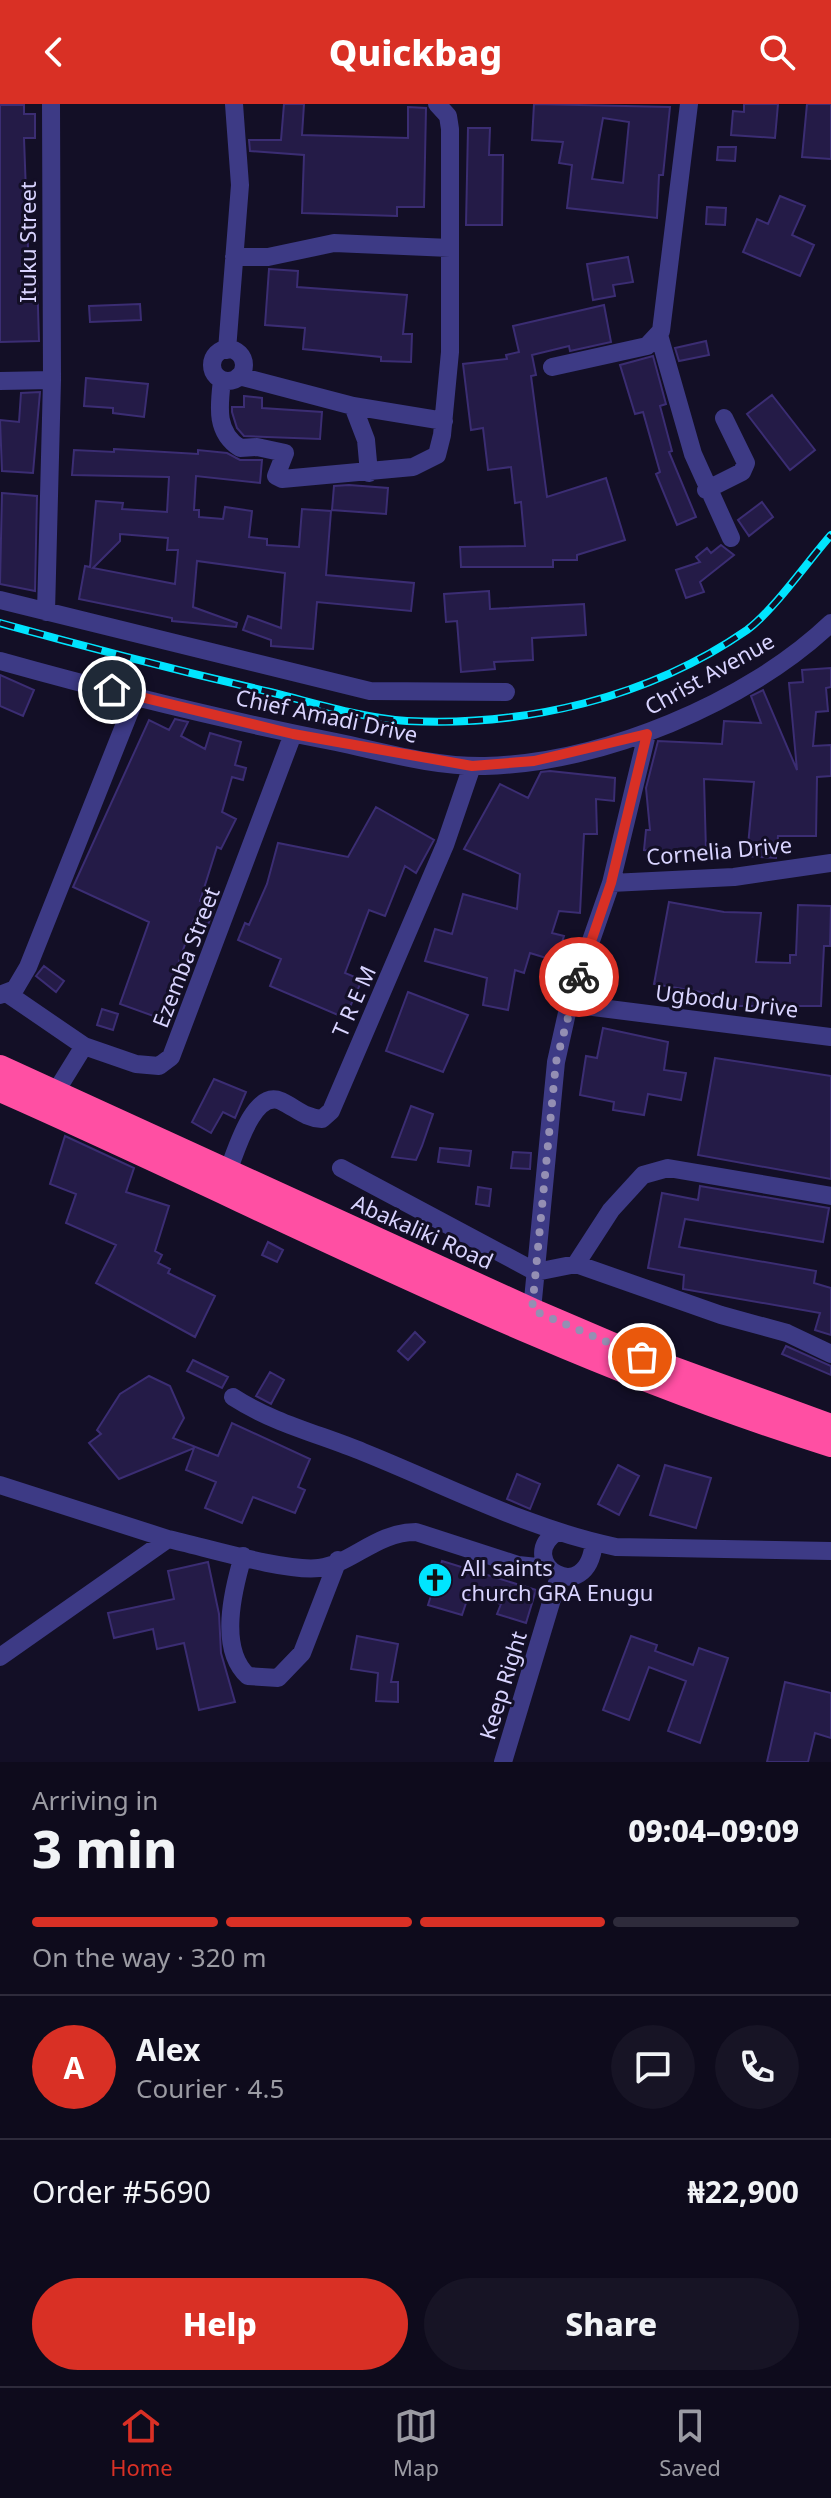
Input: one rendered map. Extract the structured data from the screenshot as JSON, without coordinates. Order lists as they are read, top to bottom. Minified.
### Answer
{"streets":{"highway":["Abakaliki Road"],"street":["Ituku Street","Christ Avenue","Chief Amadi Drive","Cornelia Drive","Ezemba Street","Ugbodu Drive","T R E M","Keep Right"]},"crossings":[["Christ Avenue","Chief Amadi Drive"],["Chief Amadi Drive","Ezemba Street"],["Chief Amadi Drive","T R E M"],["T R E M","Abakaliki Road"]],"places":{"church":["All saints church GRA Enugu"]},"page":{"header":"Quickbag","heading":["3 min","Arriving in","09:04–09:09"],"panel":["Alex","Courier · 4.5","Order #5690","₦22,900"],"bar":"On the way · 320 m","round":"A","buttons":["Help","Share"],"tabs":["Home","Map","Saved"]}}
